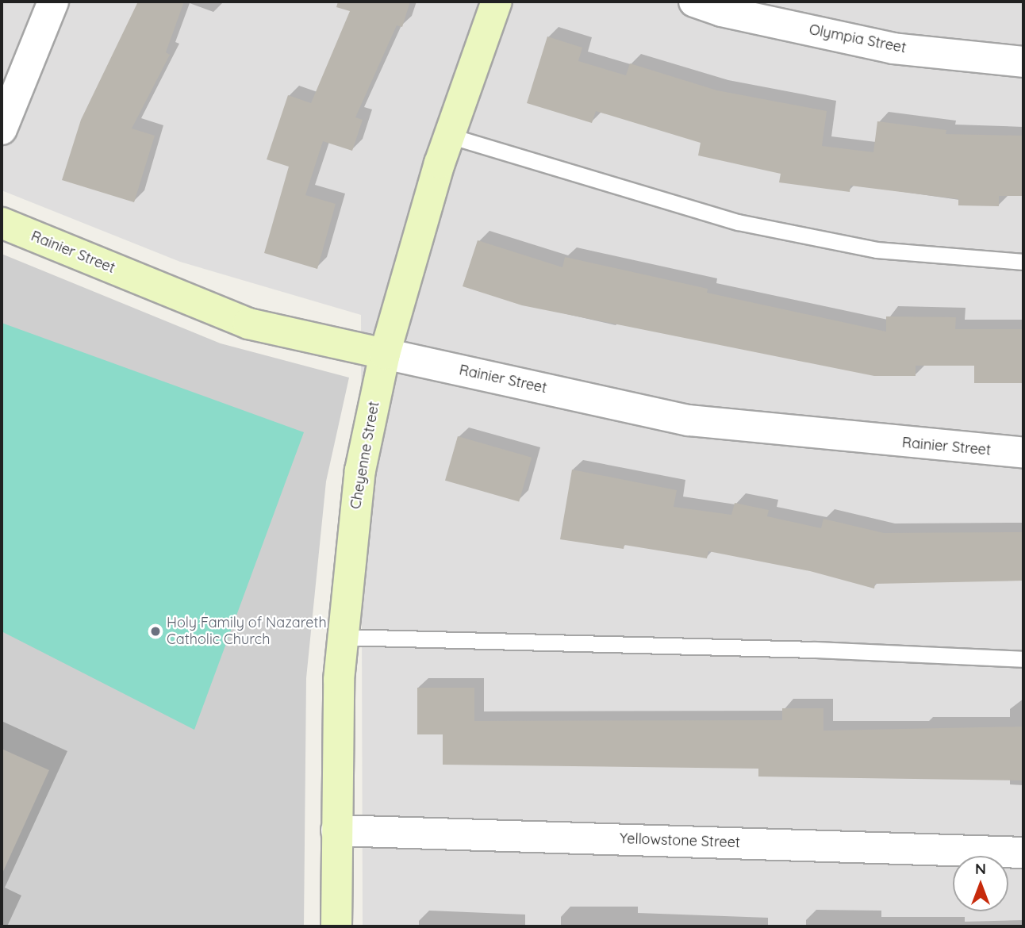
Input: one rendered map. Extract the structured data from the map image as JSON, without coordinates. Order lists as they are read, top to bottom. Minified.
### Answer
{"streets":{"street":["Olympia Street","Rainier Street","Cheyenne Street","Yellowstone Street"]},"crossings":[["Rainier Street","Cheyenne Street"],["Cheyenne Street","Yellowstone Street"]],"places":["Holy Family of Nazareth Catholic Church"],"north":"top"}
